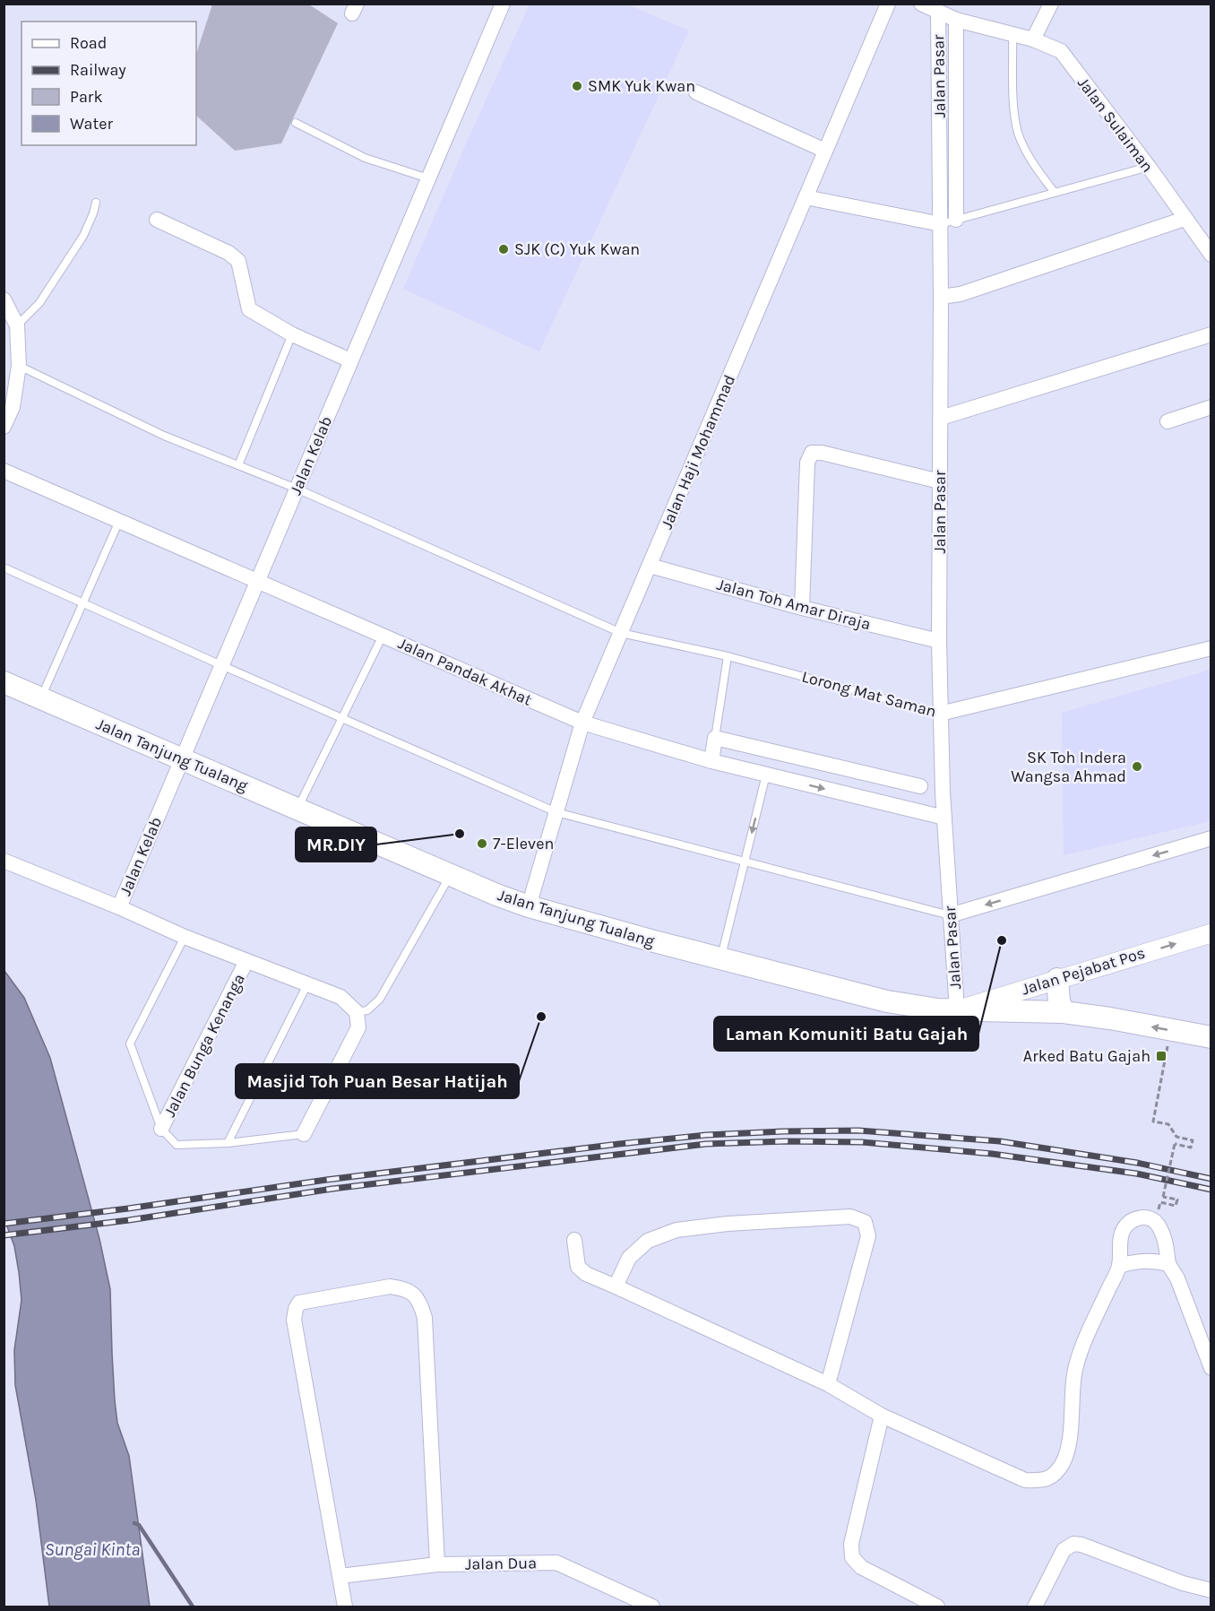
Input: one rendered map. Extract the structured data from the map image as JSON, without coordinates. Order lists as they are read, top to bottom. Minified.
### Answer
{"streets":{"main road":["Jalan Tanjung Tualang"],"street":["Jalan Pasar","Jalan Sulaiman","Jalan Haji Mohammad","Jalan Kelab","Jalan Toh Amar Diraja","Jalan Pandak Akhat","Lorong Mat Saman","Jalan Pejabat Pos","Jalan Bunga Kenanga","Jalan Dua"]},"crossings":[["Jalan Pasar","Jalan Sulaiman"],["Jalan Pasar","Jalan Toh Amar Diraja"],["Jalan Pasar","Jalan Pandak Akhat"],["Jalan Pasar","Lorong Mat Saman"],["Jalan Pasar","Jalan Tanjung Tualang"],["Jalan Pasar","Jalan Pejabat Pos"],["Jalan Haji Mohammad","Jalan Toh Amar Diraja"],["Jalan Haji Mohammad","Jalan Pandak Akhat"],["Jalan Haji Mohammad","Lorong Mat Saman"],["Jalan Haji Mohammad","Jalan Tanjung Tualang"],["Jalan Kelab","Jalan Pandak Akhat"],["Jalan Kelab","Lorong Mat Saman"],["Jalan Kelab","Jalan Tanjung Tualang"],["Jalan Kelab","Jalan Bunga Kenanga"],["Jalan Tanjung Tualang","Jalan Pejabat Pos"]],"water":["Sungai Kinta"],"places":{"other":["SMK Yuk Kwan","SJK (C) Yuk Kwan","SK Toh Indera Wangsa Ahmad","MR.DIY","7-Eleven","Laman Komuniti Batu Gajah","Masjid Toh Puan Besar Hatijah"],"transit":["Arked Batu Gajah"]},"legend":["Road","Railway","Park","Water"]}
